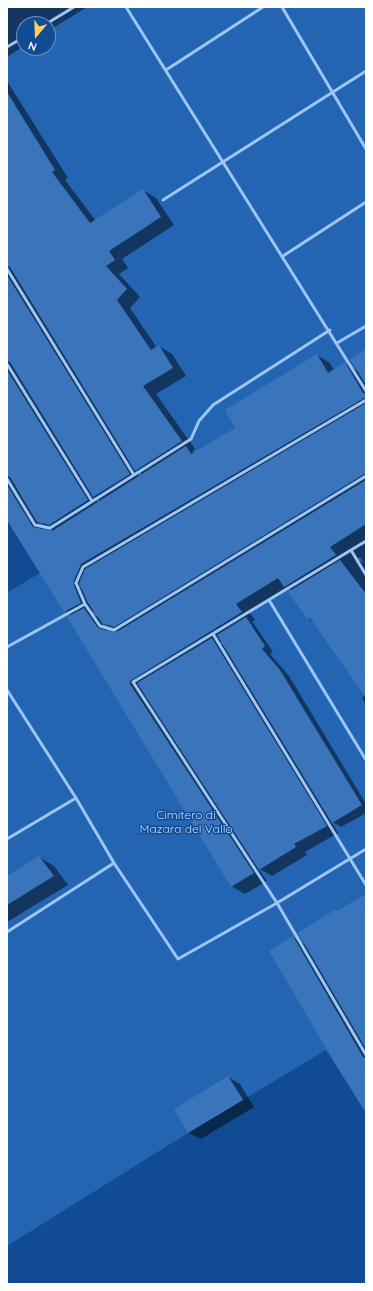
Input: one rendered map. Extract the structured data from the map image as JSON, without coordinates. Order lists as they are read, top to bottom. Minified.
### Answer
{"parks":["Cimitero di Mazara del Vallo"],"north":"bottom"}
